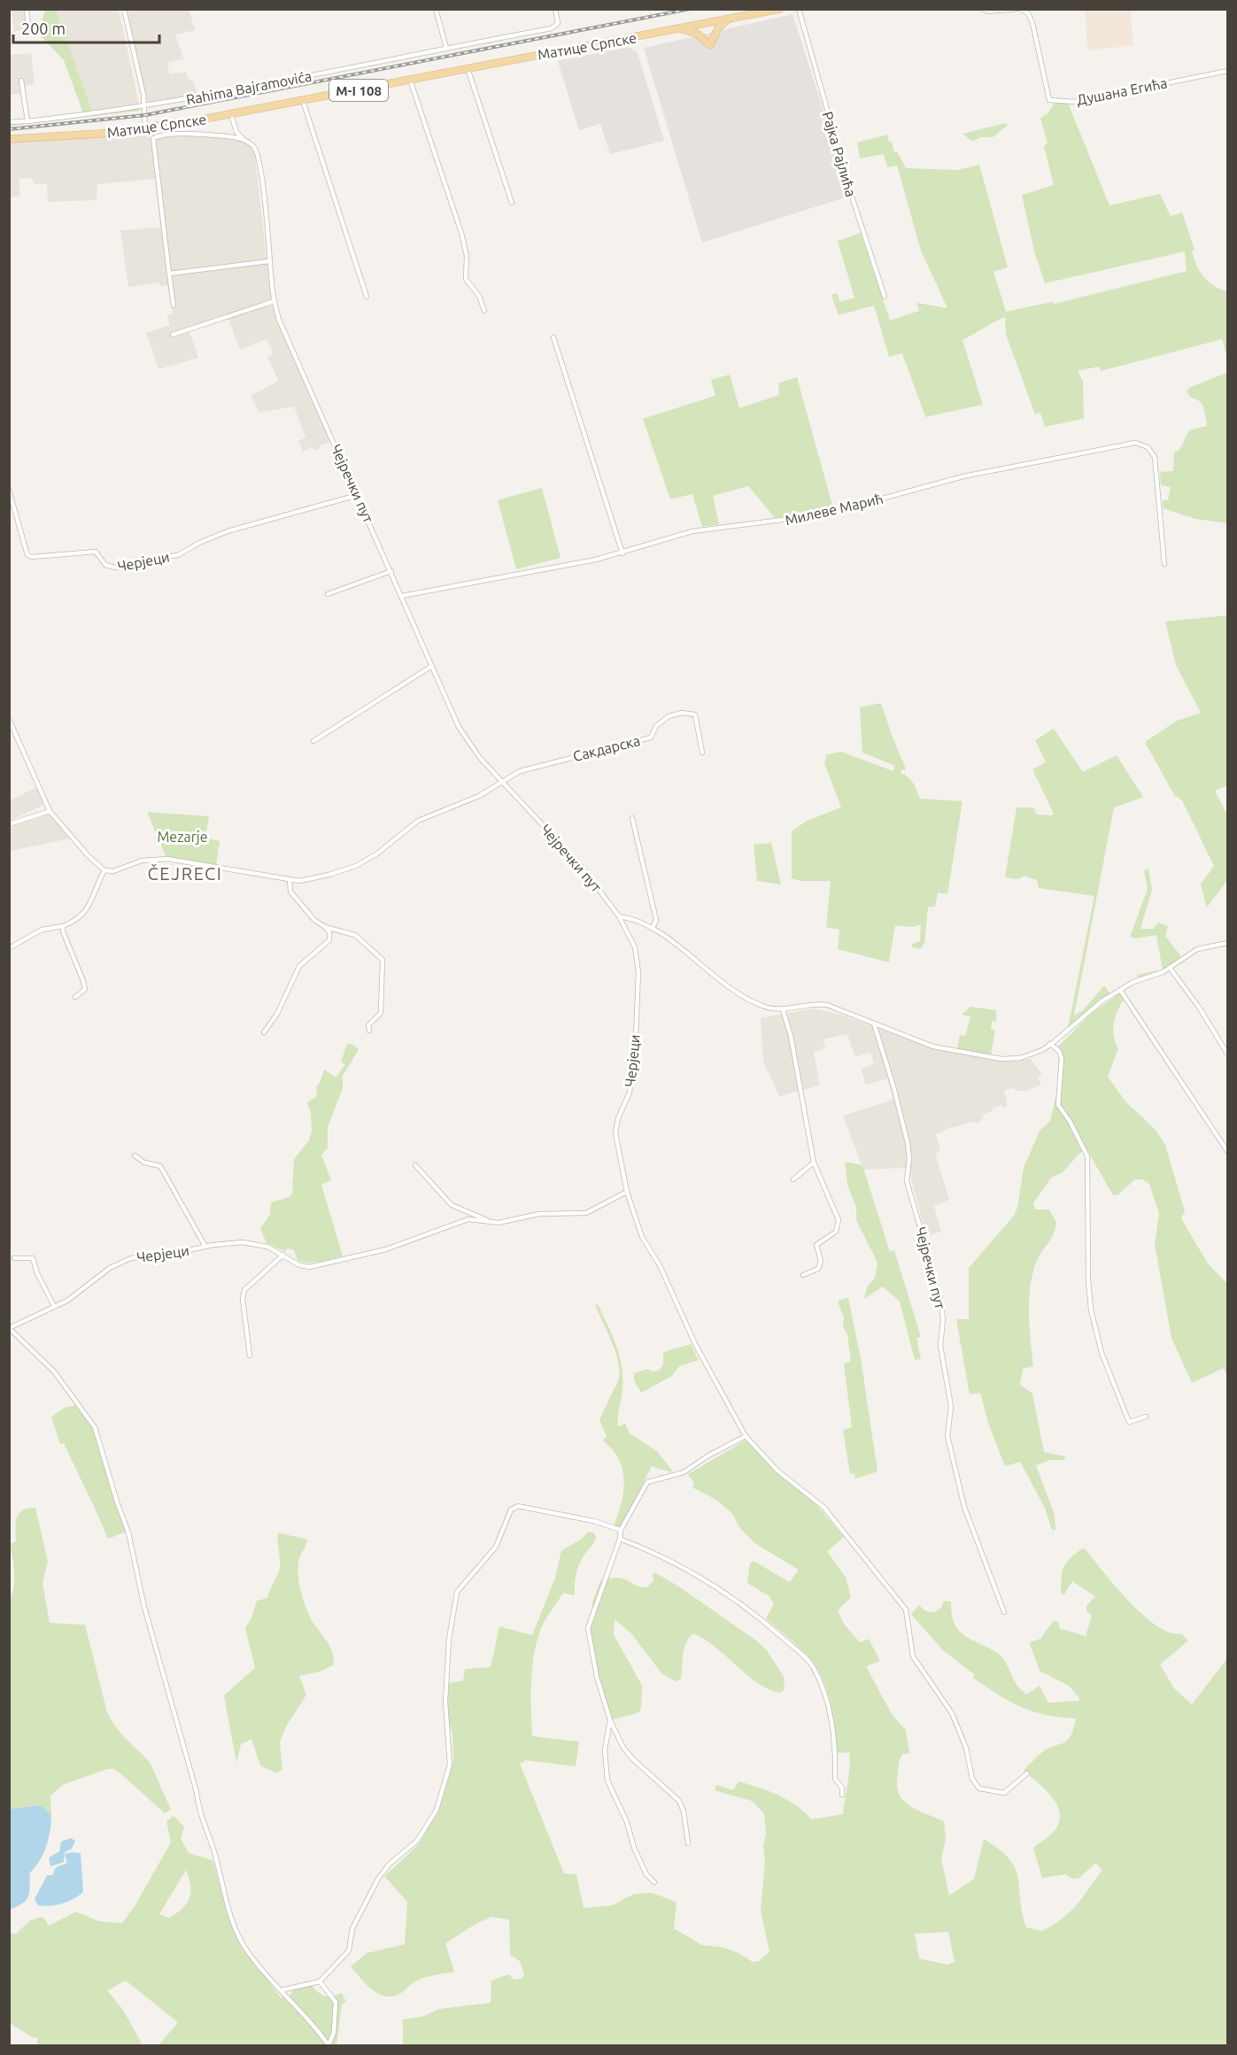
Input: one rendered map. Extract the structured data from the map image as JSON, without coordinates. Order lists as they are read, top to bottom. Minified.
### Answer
{"streets":{"main road":["Матице Српске","M-I 108"],"street":["Rahima Bajramovića","Душана Егића","Рајка Рајлића","Чејречки пут","Милеве Мaрић","Черјеци","Сакдарска"]},"crossings":[["Матице Српске","M-I 108"],["Матице Српске","Чејречки пут"],["Чејречки пут","Милеве Мaрић"],["Чејречки пут","Черјеци"],["Чејречки пут","Сакдарска"]],"districts":["ČEJRECI"],"parks":["Mezarje"],"scale_bar":"200 m"}
